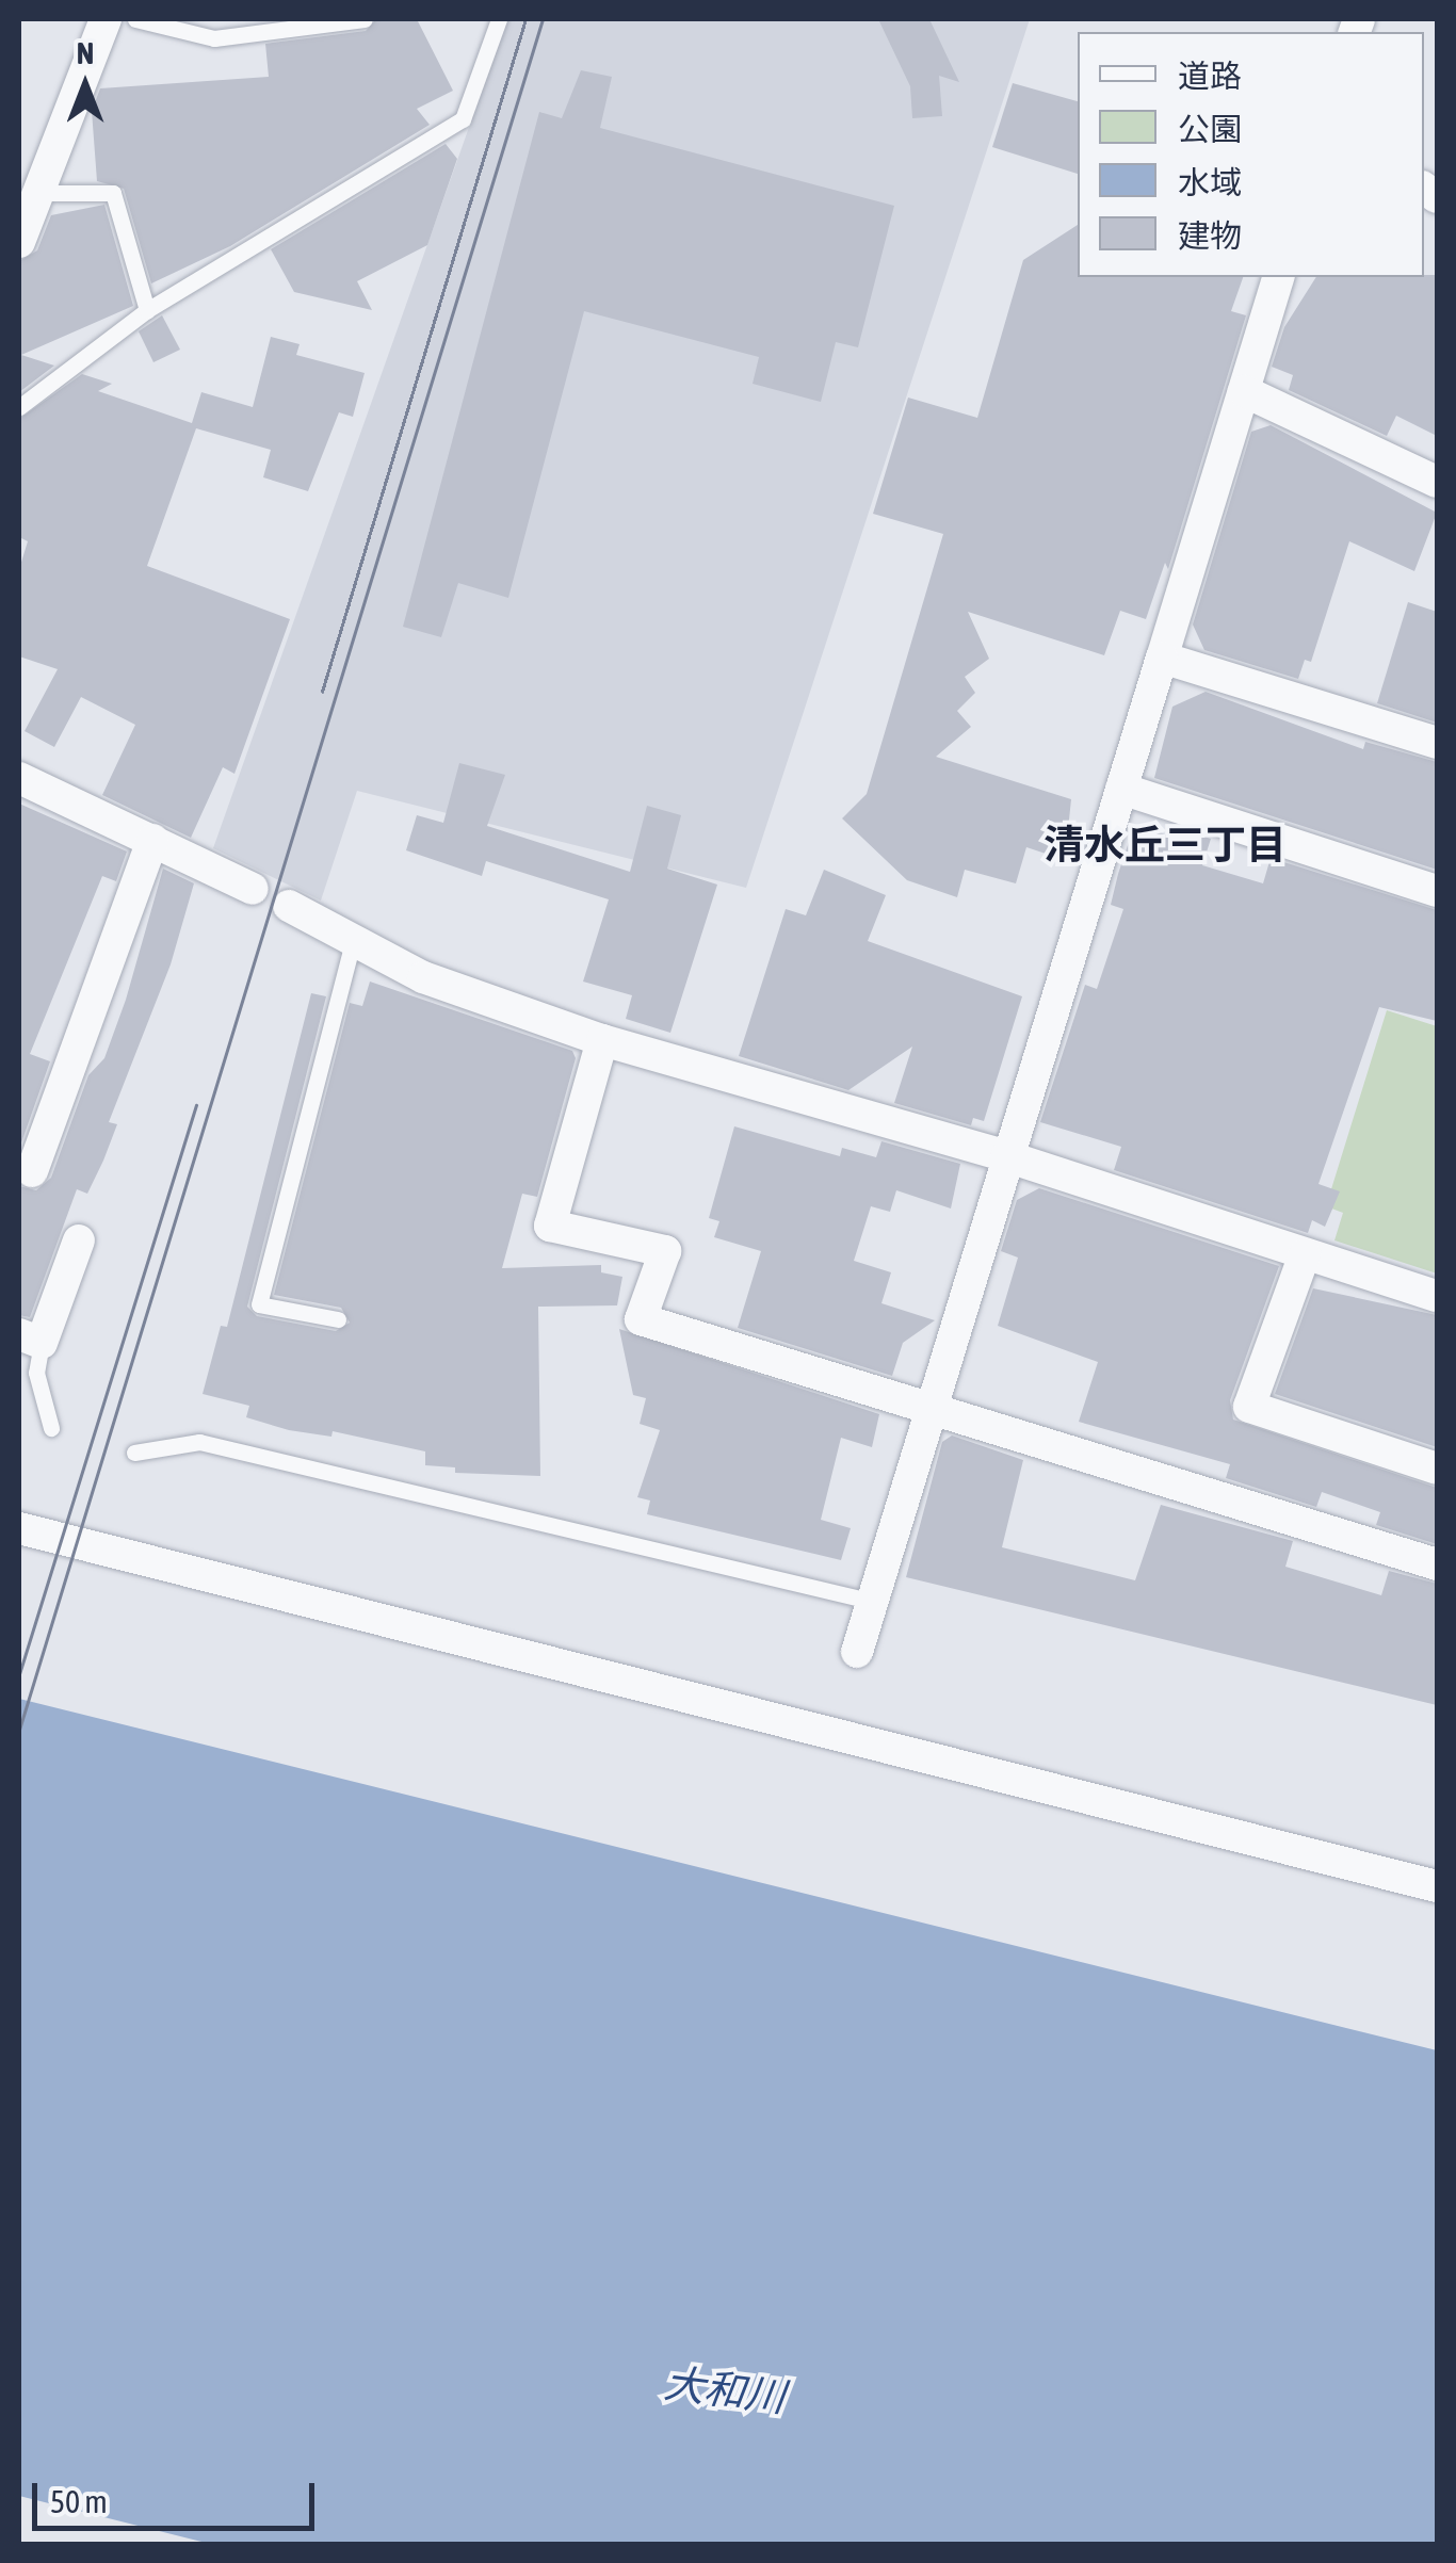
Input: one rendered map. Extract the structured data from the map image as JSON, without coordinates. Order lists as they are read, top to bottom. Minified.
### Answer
{"districts":["清水丘三丁目"],"water":["大和川"],"legend":["道路","公園","水域","建物"],"scale_bar":"50 m","north":"top"}
